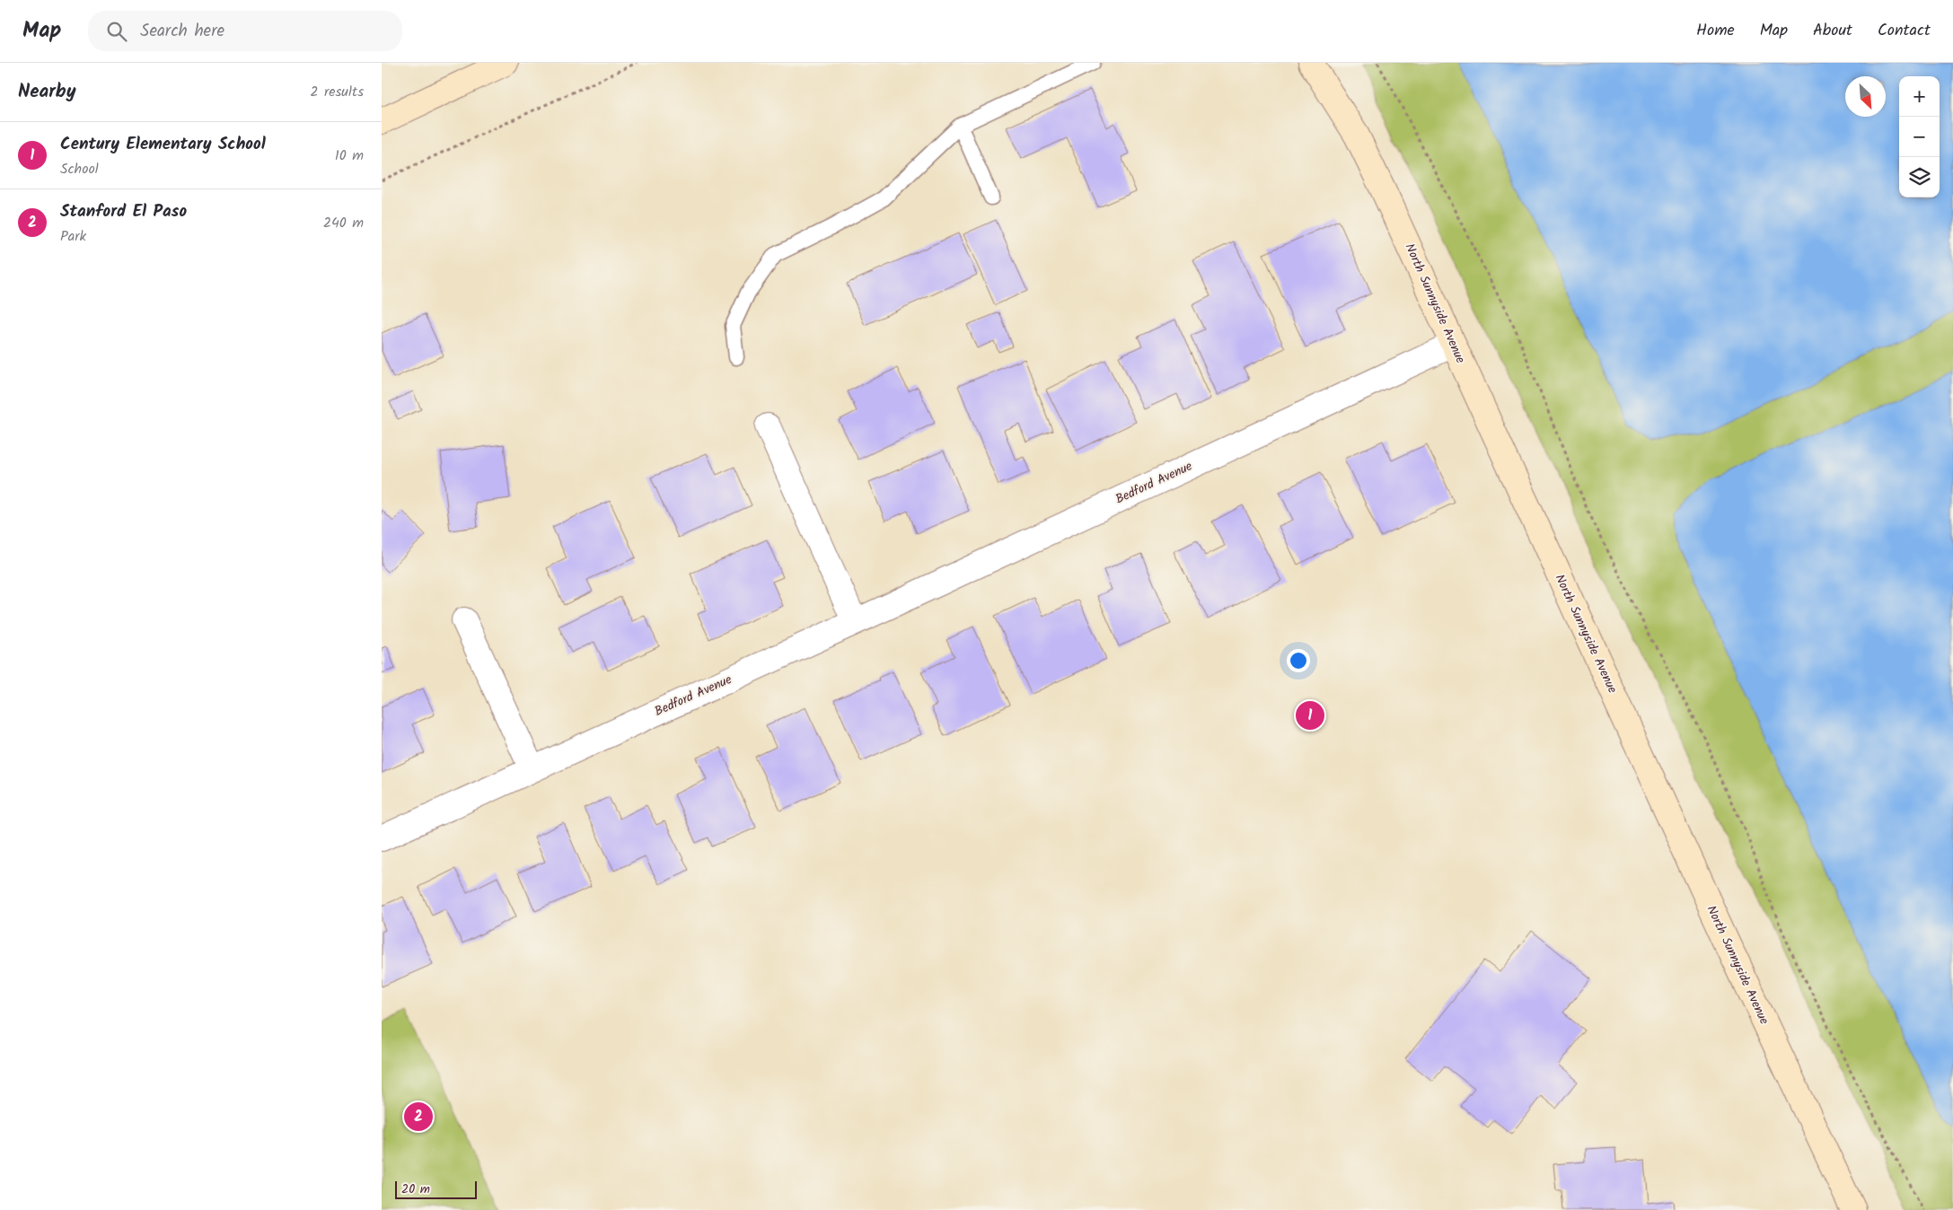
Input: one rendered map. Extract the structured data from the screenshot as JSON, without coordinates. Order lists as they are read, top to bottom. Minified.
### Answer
{"streets":{"main road":["North Sunnyside Avenue"],"street":["Bedford Avenue"]},"crossings":[["North Sunnyside Avenue","Bedford Avenue"]],"scale_bar":"20 m","north":"bottom right","page":{"header":"Map","search":"Search here","nav":["Home","Map","About","Contact"],"heading":["Nearby","2 results"],"map_buttons":["+","−"],"list":[{"mark":"1","name":"Century Elementary School","note":"School","value":"10 m"},{"mark":"2","name":"Stanford El Paso","note":"Park","value":"240 m"}],"pins":["1","2"],"scale":"20 m"}}
